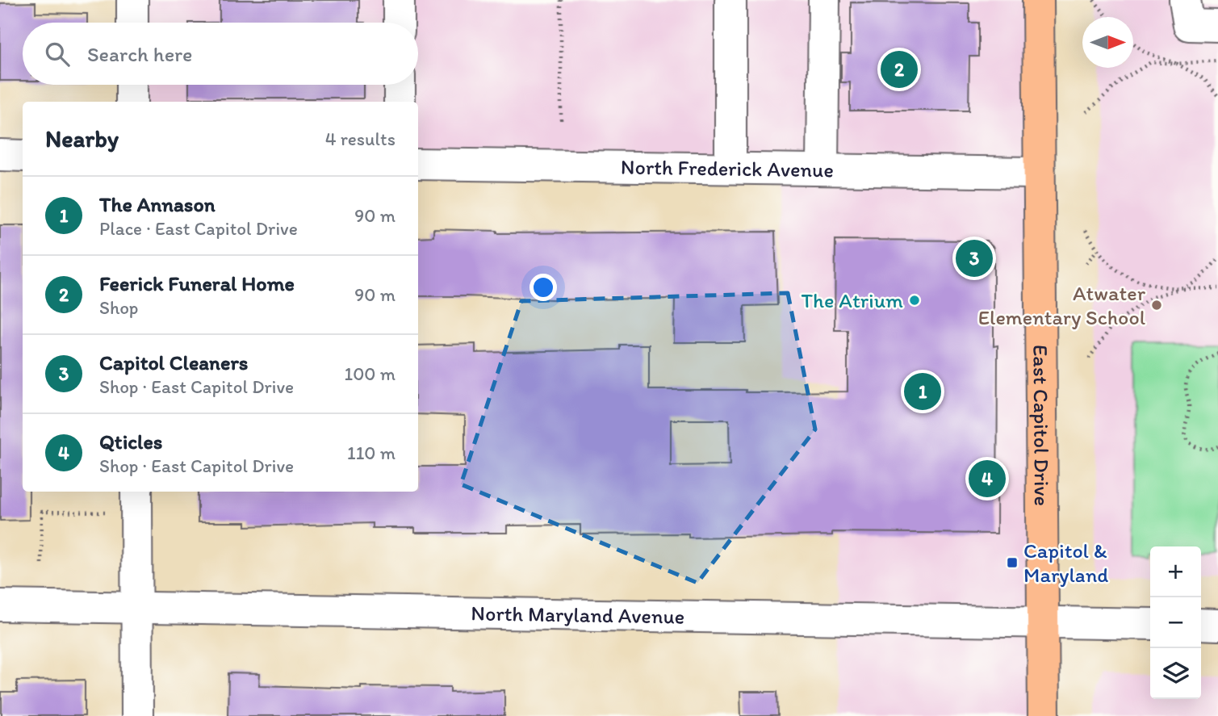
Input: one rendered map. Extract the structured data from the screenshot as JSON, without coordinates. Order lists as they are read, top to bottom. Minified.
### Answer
{"streets":{"main road":["East Capitol Drive"],"street":["North Frederick Avenue","North Maryland Avenue"]},"crossings":[["North Frederick Avenue","East Capitol Drive"],["East Capitol Drive","North Maryland Avenue"]],"places":{"other":["The Atrium","Atwater Elementary School"],"transit":["Capitol & Maryland"]},"north":"right","page":{"search":"Search here","pins":["2","3","1","4"],"heading":["Nearby","4 results"],"list":[{"mark":"1","name":"The Annason","note":"Place · East Capitol Drive","value":"90 m"},{"mark":"2","name":"Feerick Funeral Home","note":"Shop","value":"90 m"},{"mark":"3","name":"Capitol Cleaners","note":"Shop · East Capitol Drive","value":"100 m"},{"mark":"4","name":"Qticles","note":"Shop · East Capitol Drive","value":"110 m"}],"map_buttons":["+","−"]}}
